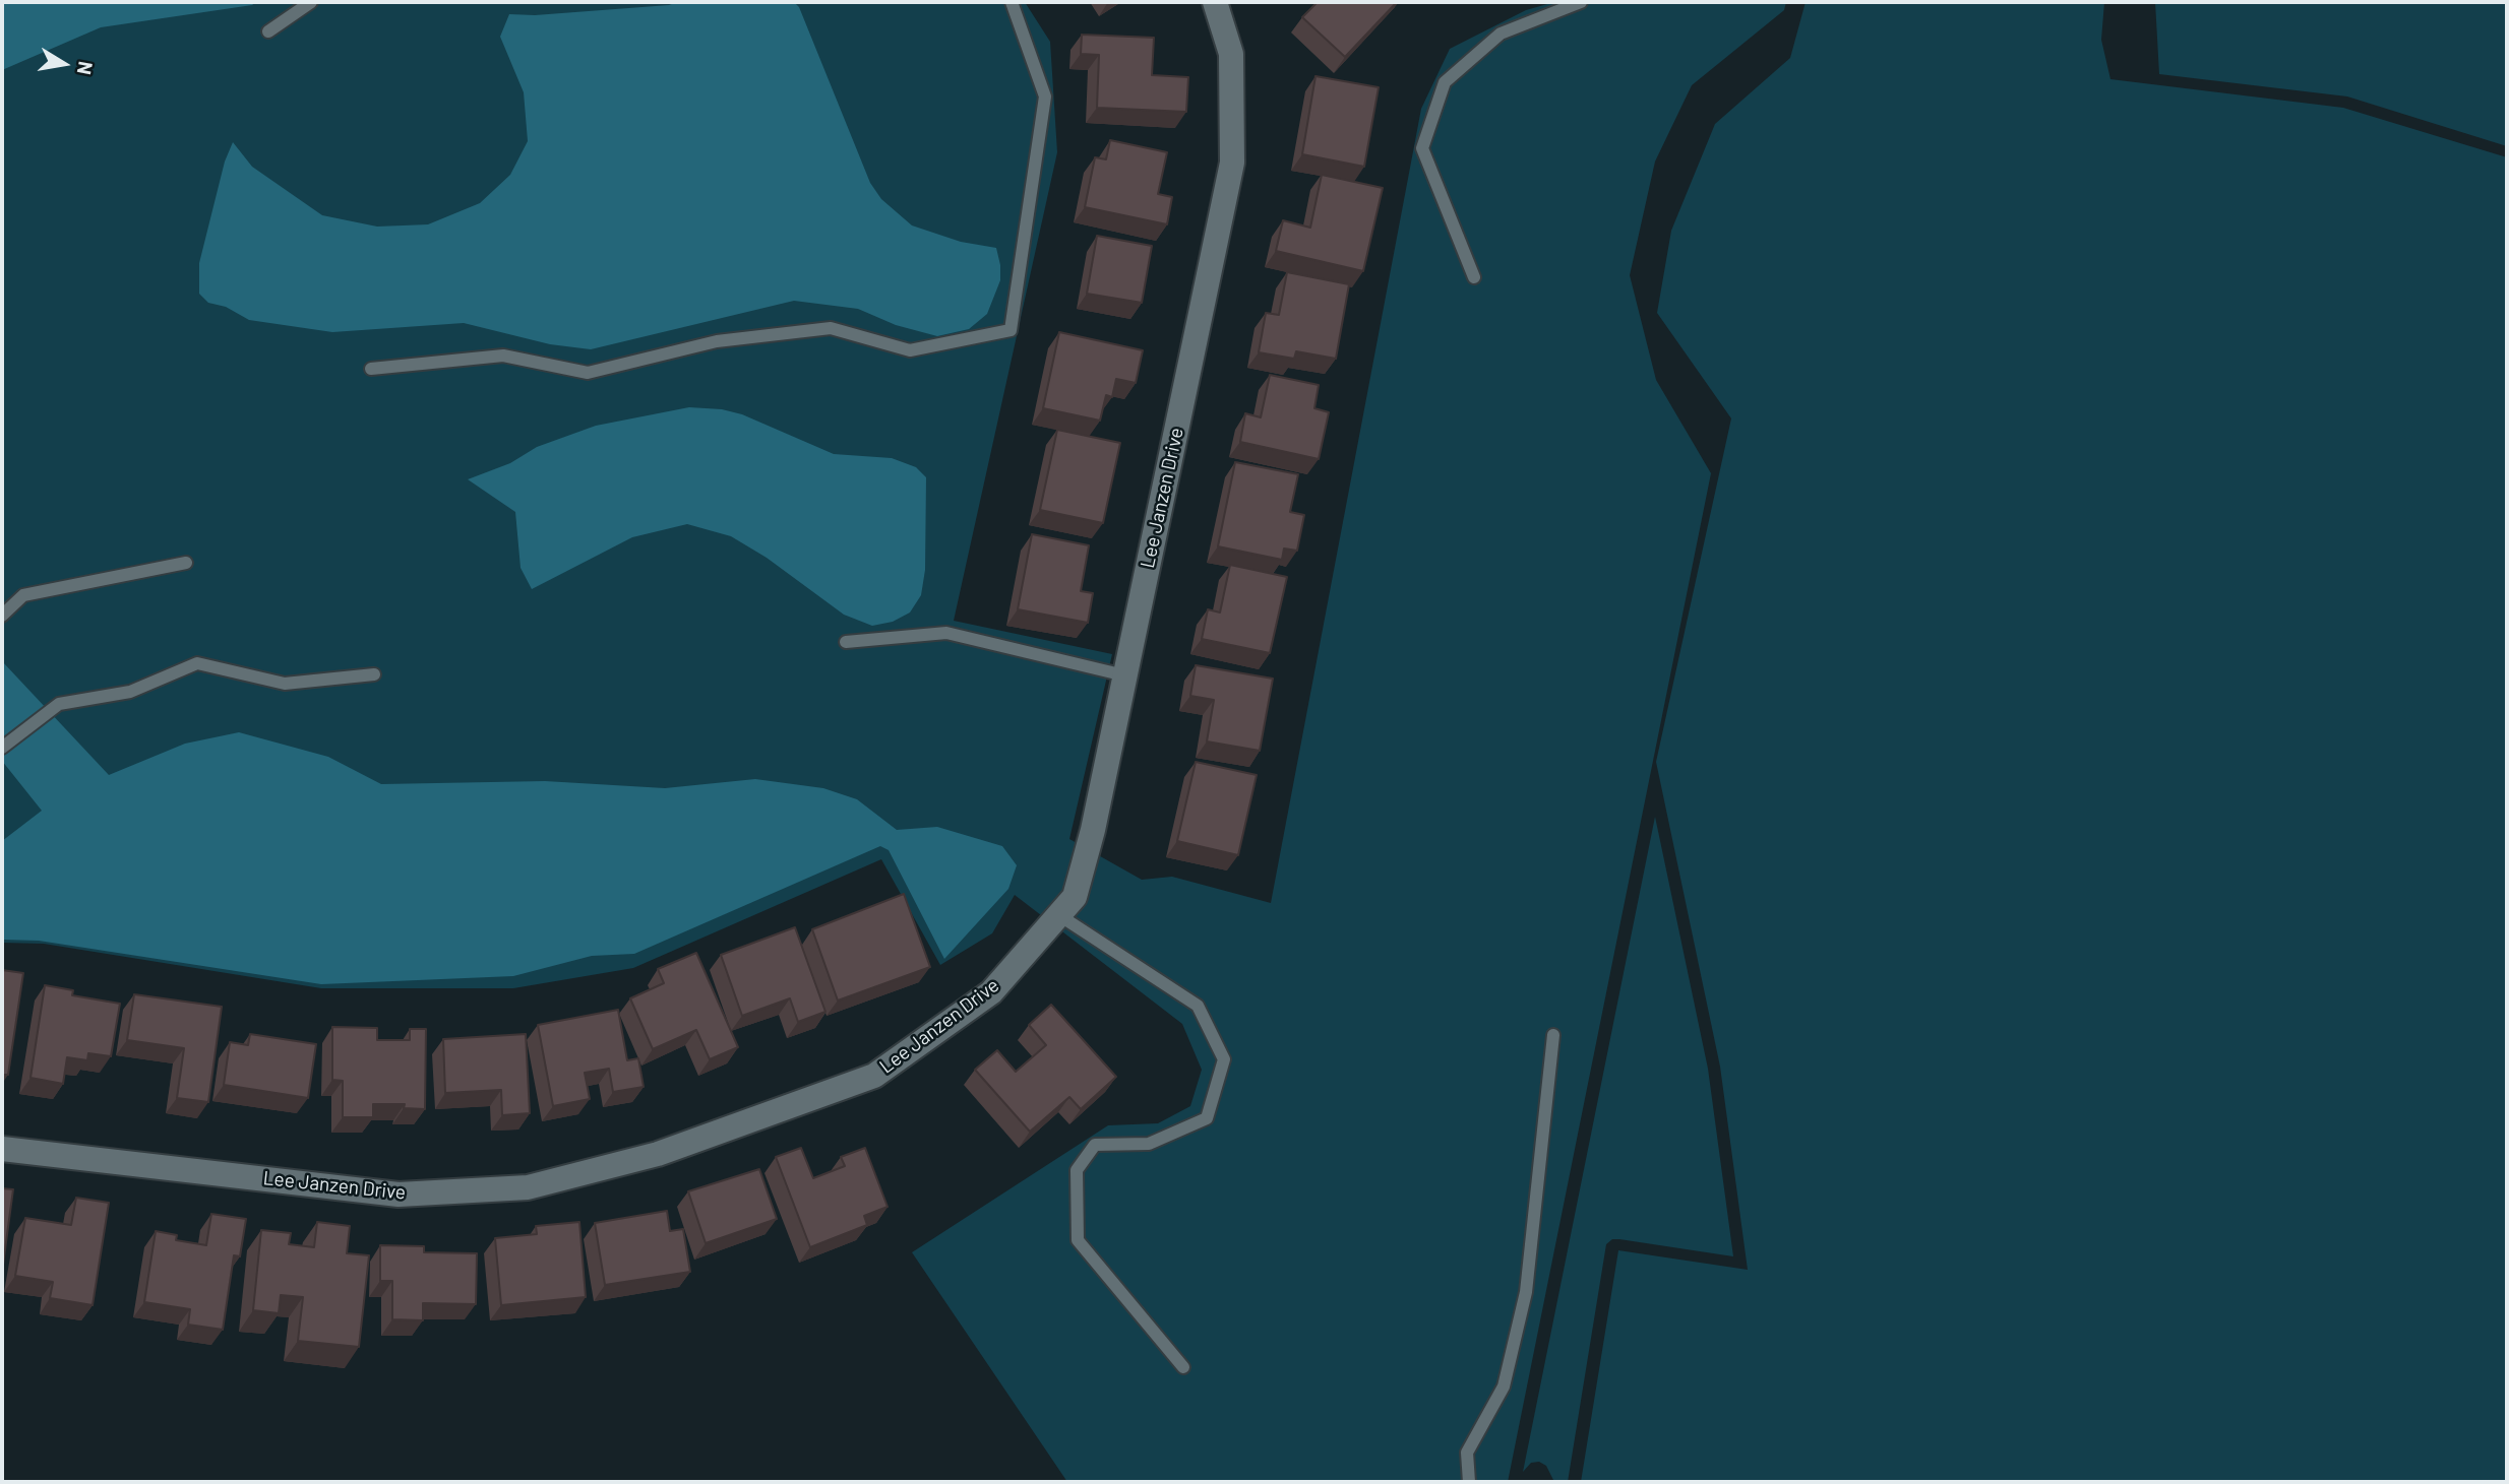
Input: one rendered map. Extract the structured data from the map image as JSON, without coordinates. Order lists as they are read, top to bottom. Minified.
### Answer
{"streets":{"street":["Lee Janzen Drive"]},"north":"right"}
